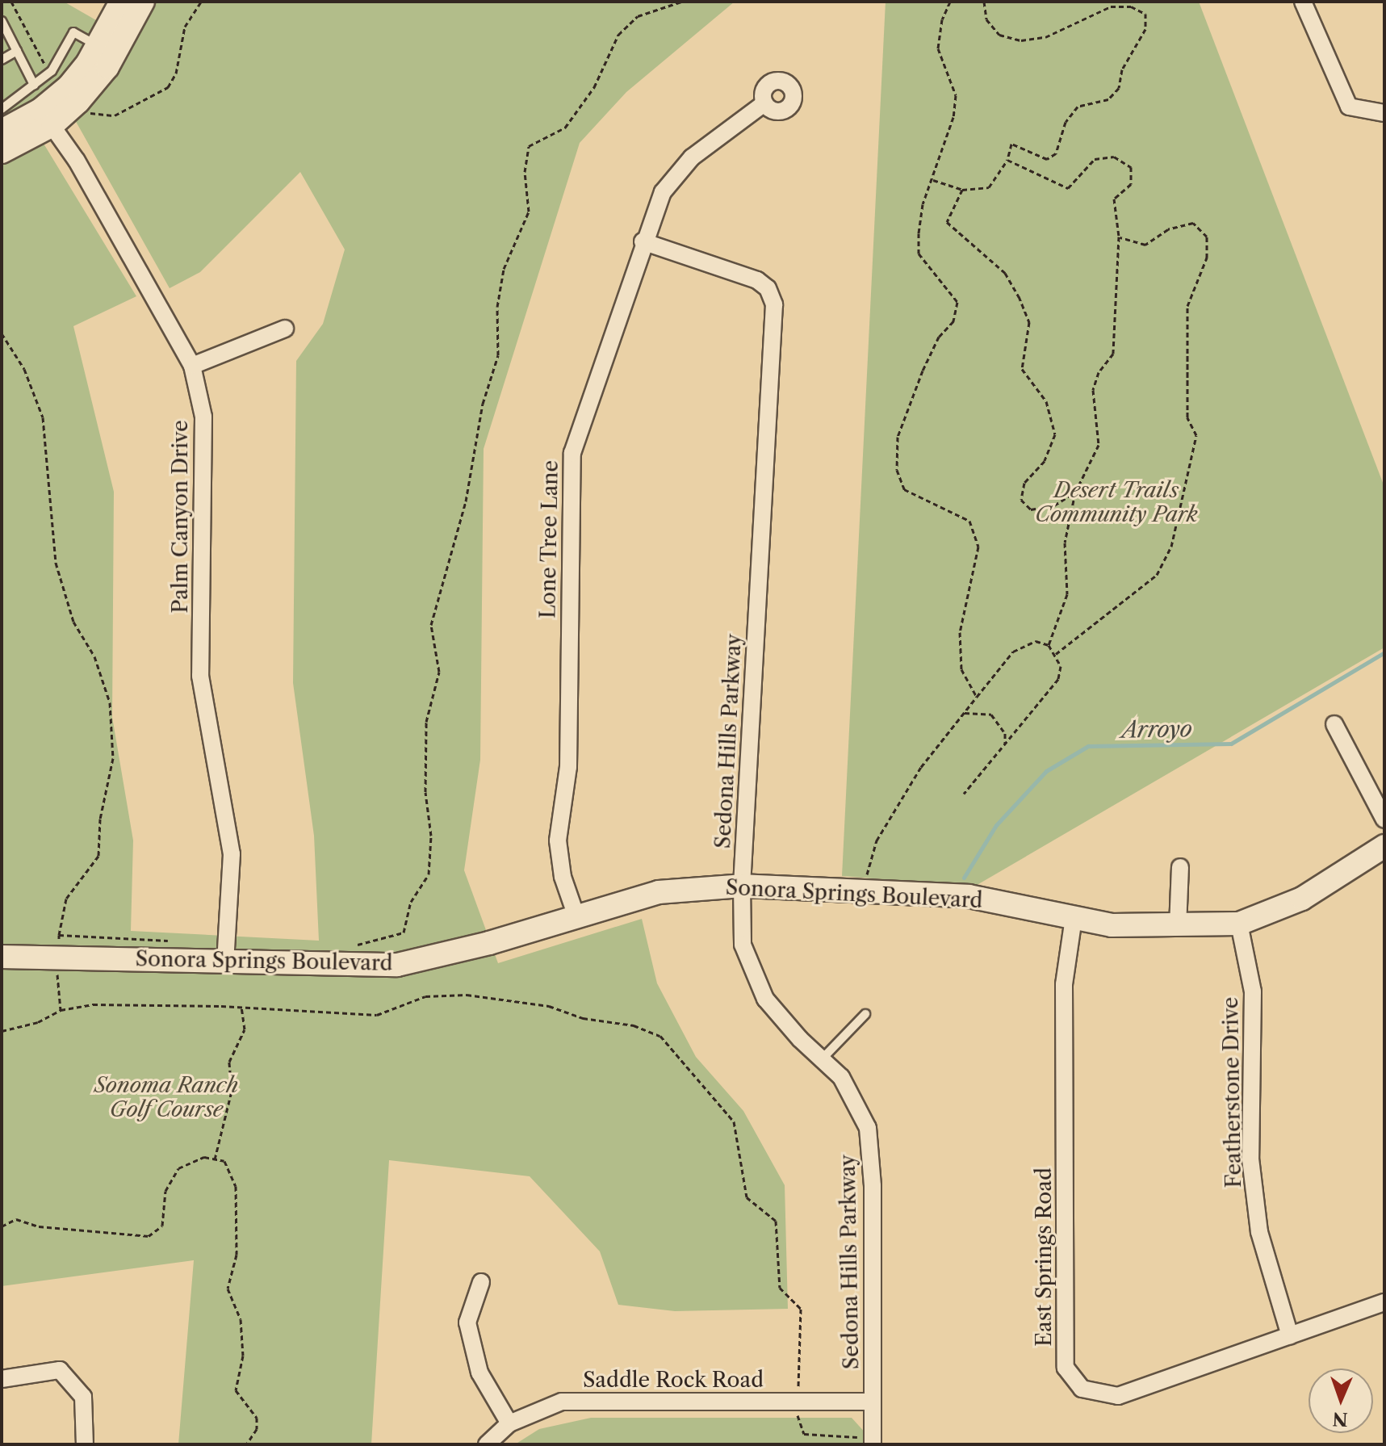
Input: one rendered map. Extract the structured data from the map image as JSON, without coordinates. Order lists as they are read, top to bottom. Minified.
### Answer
{"streets":{"street":["Palm Canyon Drive","Lone Tree Lane","Sedona Hills Parkway","Sonora Springs Boulevard","Featherstone Drive","East Springs Road","Saddle Rock Road"]},"crossings":[["Palm Canyon Drive","Sonora Springs Boulevard"],["Lone Tree Lane","Sedona Hills Parkway"],["Lone Tree Lane","Sonora Springs Boulevard"],["Sedona Hills Parkway","Sonora Springs Boulevard"],["Sedona Hills Parkway","Saddle Rock Road"],["Sonora Springs Boulevard","Featherstone Drive"],["Sonora Springs Boulevard","East Springs Road"],["Featherstone Drive","East Springs Road"]],"water":["Arroyo"],"parks":["Desert Trails Community Park","Sonoma Ranch Golf Course"],"north":"bottom"}
